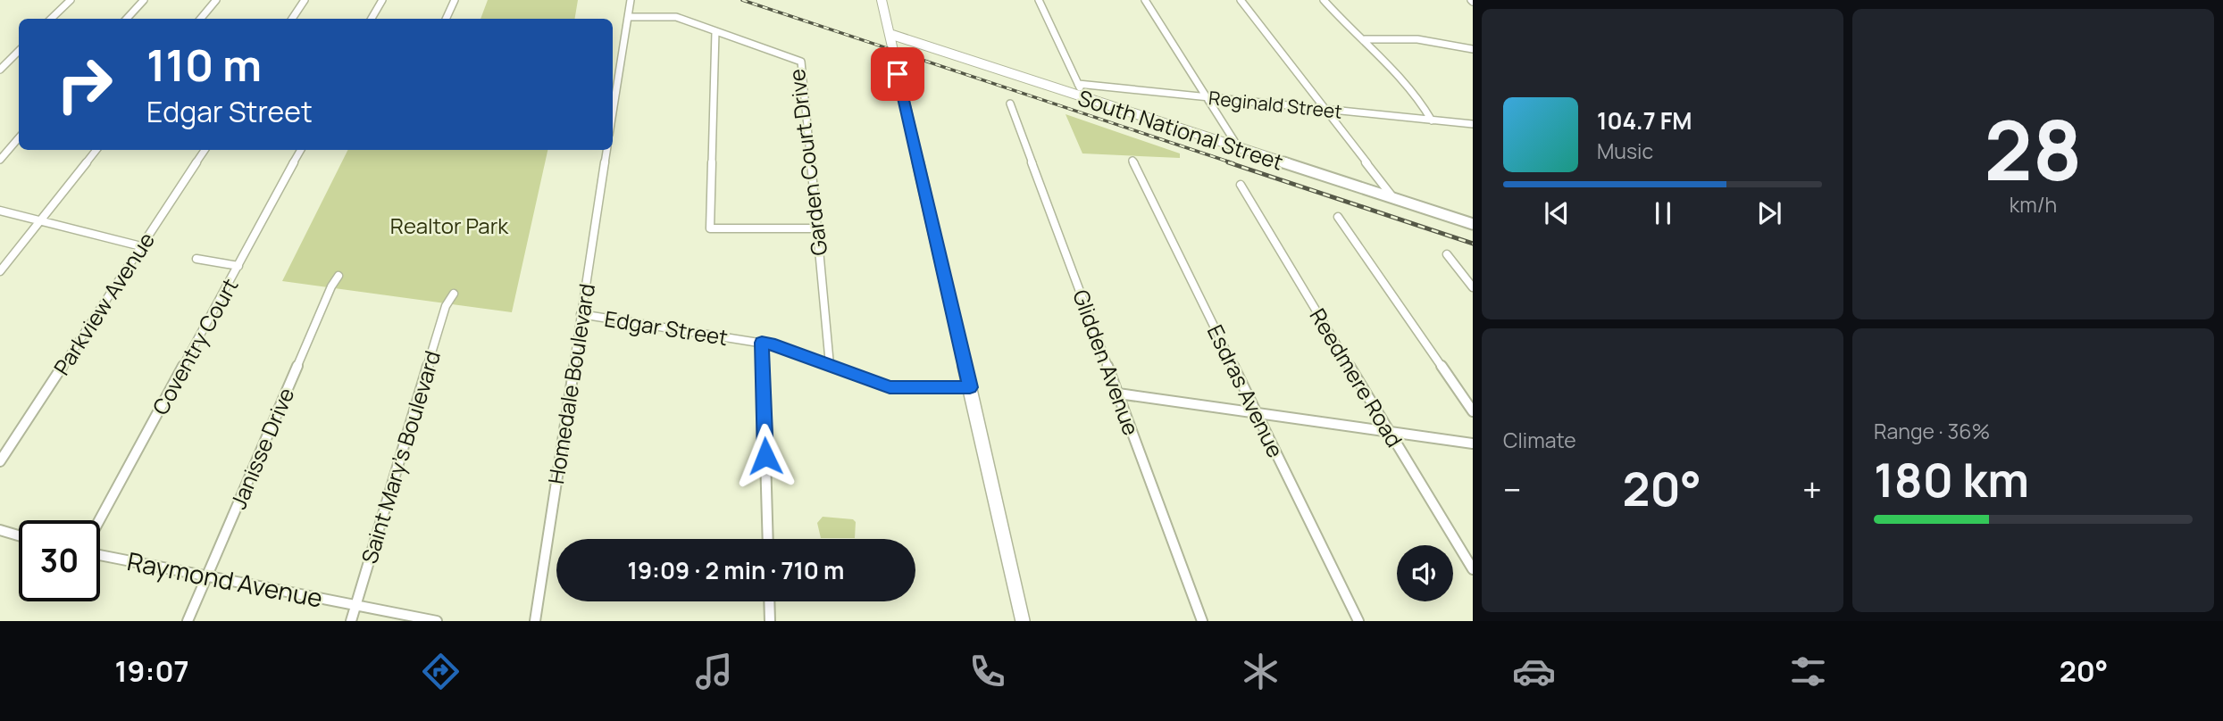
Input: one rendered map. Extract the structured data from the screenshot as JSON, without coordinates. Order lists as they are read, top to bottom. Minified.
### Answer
{"streets":{"street":["Reginald Street","South National Street","Garden Court Drive","Parkview Avenue","Edgar Street","Coventry Court","Glidden Avenue","Reedmere Road","Homedale Boulevard","Esdras Avenue","Janisse Drive","Saint Mary's Boulevard","Raymond Avenue"]},"crossings":[["Garden Court Drive","Edgar Street"],["Edgar Street","Homedale Boulevard"],["Janisse Drive","Raymond Avenue"],["Saint Mary's Boulevard","Raymond Avenue"]],"parks":["Realtor Park"],"page":{"tile":[["28","km/h"],"Climate",["Range · 36%","180 km"]],"turn":["110 m","Edgar Street"],"song":["104.7 FM","Music"],"heat":["−","20°","+"],"limit":"30","trip":"19:09 · 2 min · 710 m","tabs":["19:07","20°"]}}
